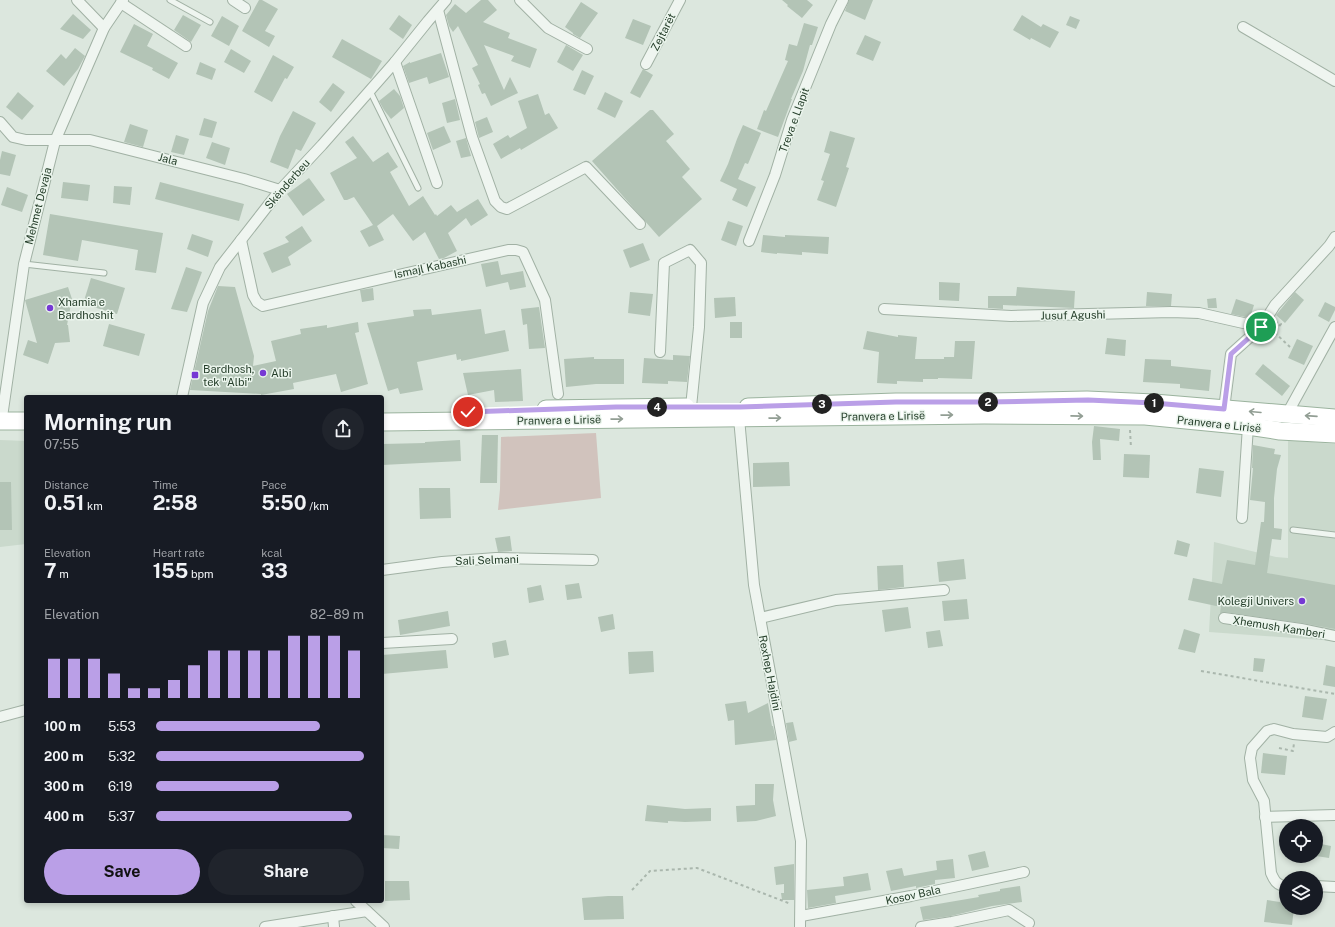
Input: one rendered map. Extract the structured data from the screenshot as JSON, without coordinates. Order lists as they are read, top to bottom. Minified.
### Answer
{"streets":{"main road":["Pranvera e Lirisë"],"street":["Zejtarët","Treva e Llapit","Jala","Skënderbeu","Mehmet Devaja","Ismajl Kabashi","Jusuf Agushi","Sali Selmani","Xhemush Kamberi","Rexhep Hajdini","Kosov Bala"]},"crossings":[["Jala","Skënderbeu"],["Jala","Mehmet Devaja"],["Skënderbeu","Ismajl Kabashi"],["Pranvera e Lirisë","Rexhep Hajdini"],["Rexhep Hajdini","Kosov Bala"]],"places":{"other":["Xhamia e Bardhoshit","Albi","Kolegji Univers"],"transit":["Bardhosh, tek \"Albi\""]},"page":{"pins":["2","1","3","4"],"heading":["Morning run","07:55"],"stats":[["Distance","0.51 km"],["Time","2:58"],["Pace","5:50 /km"],["Elevation","7 m"],["Heart rate","155 bpm"],["kcal","33"]],"chart":["Elevation","82–89 m"],"list":[{"name":"100 m","note":"5:53"},{"name":"200 m","note":"5:32"},{"name":"300 m","note":"6:19"},{"name":"400 m","note":"5:37"}],"buttons":["Save","Share"]}}
